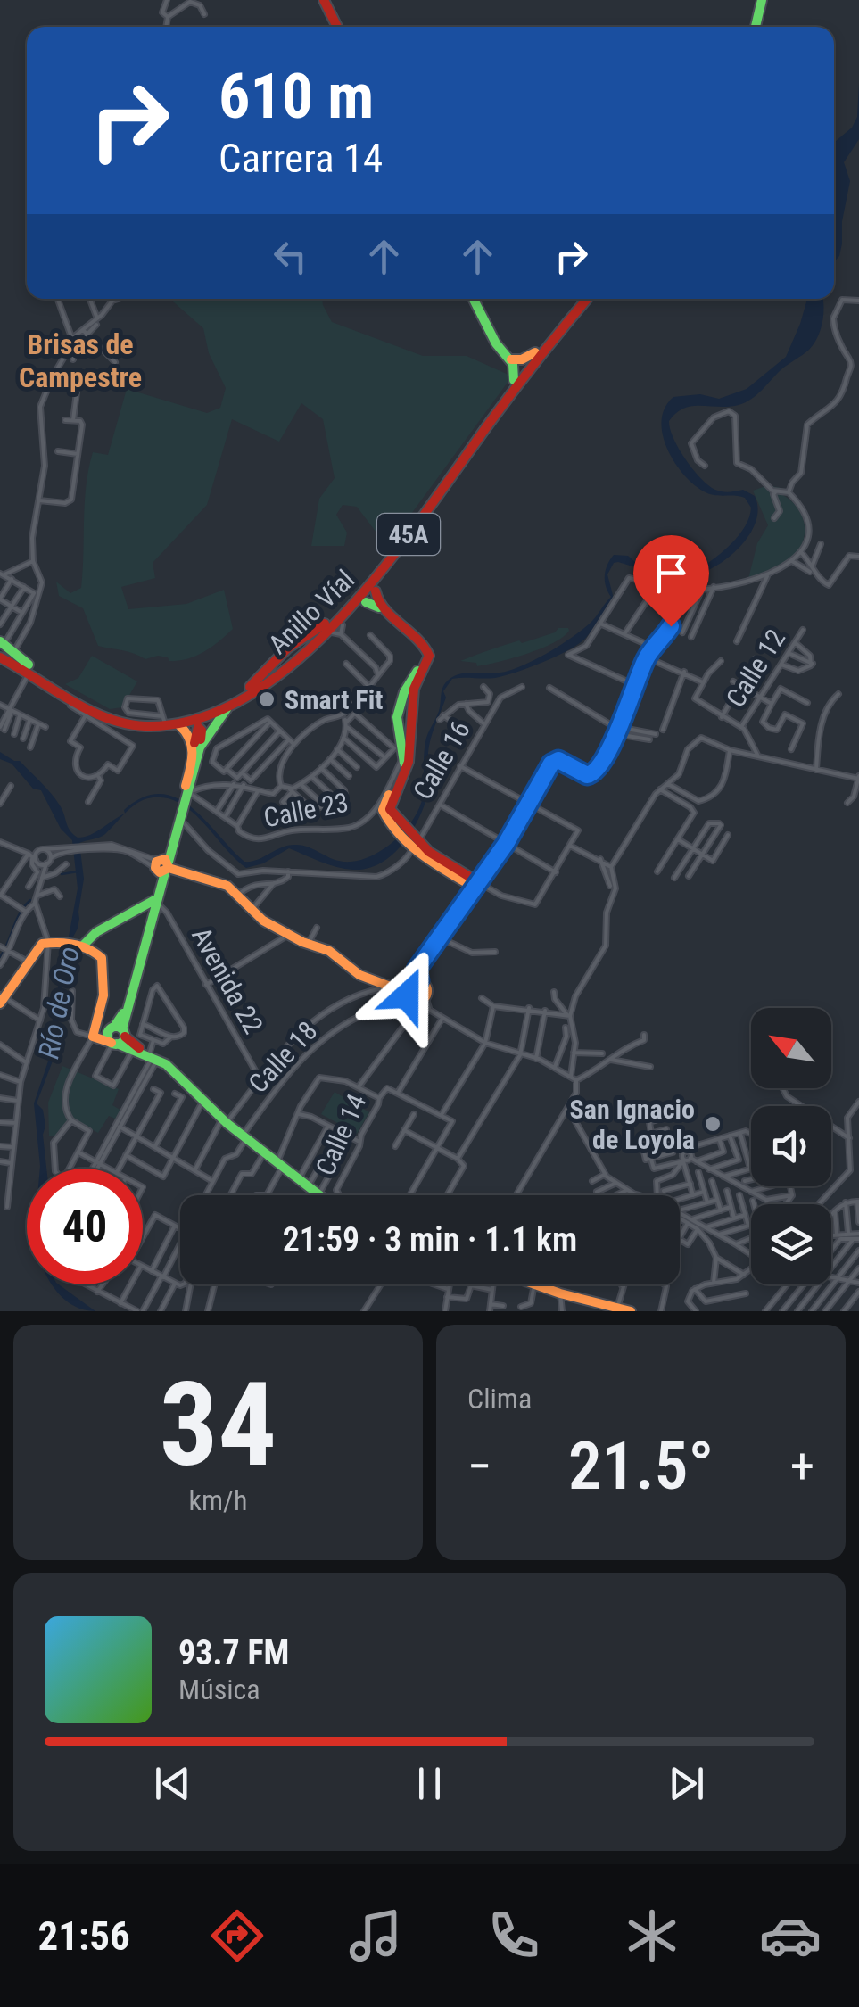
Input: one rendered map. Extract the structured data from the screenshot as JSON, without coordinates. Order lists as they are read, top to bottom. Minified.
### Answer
{"streets":{"main road":["45A","Anillo Víal"],"street":["Calle 12","Calle 16","Calle 23","Avenida 22","Calle 18","Calle 14"]},"districts":["Brisas de Campestre"],"water":["Río de Oro"],"places":["Smart Fit","San Ignacio de Loyola"],"north":"top left","page":{"turn":["610 m","Carrera 14"],"limit":"40","trip":"21:59 · 3 min · 1.1 km","tile":[["34","km/h"],"Clima"],"heat":["−","21.5°","+"],"song":["93.7 FM","Música"],"tabs":"21:56"}}
